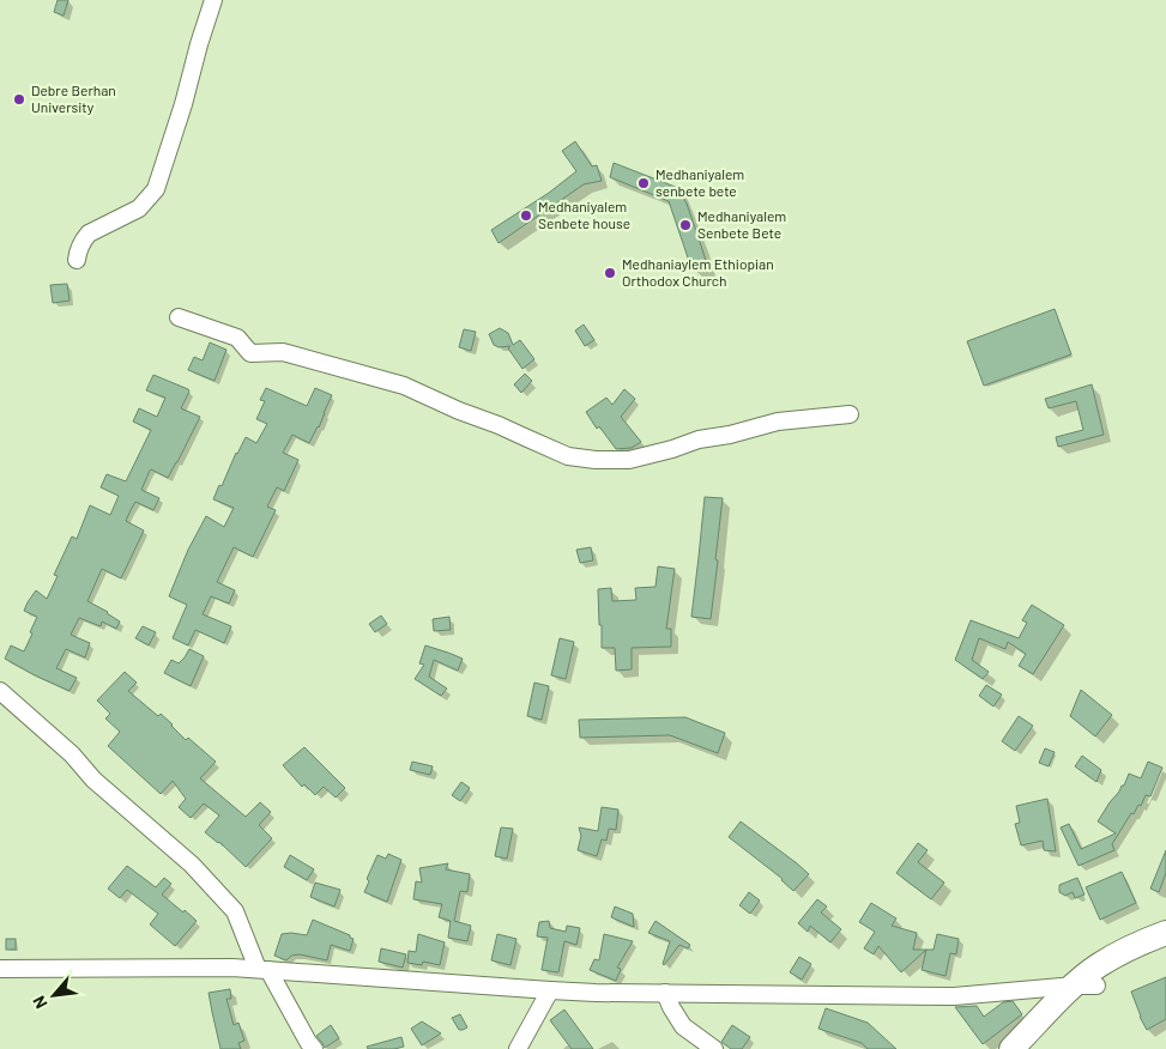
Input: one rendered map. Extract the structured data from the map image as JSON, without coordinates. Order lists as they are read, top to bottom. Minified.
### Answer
{"places":["Debre Berhan University","Medhaniyalem senbete bete","Medhaniyalem Senbete house","Medhaniyalem Senbete Bete","Medhaniaylem Ethiopian Orthodox Church"],"north":"bottom left"}
